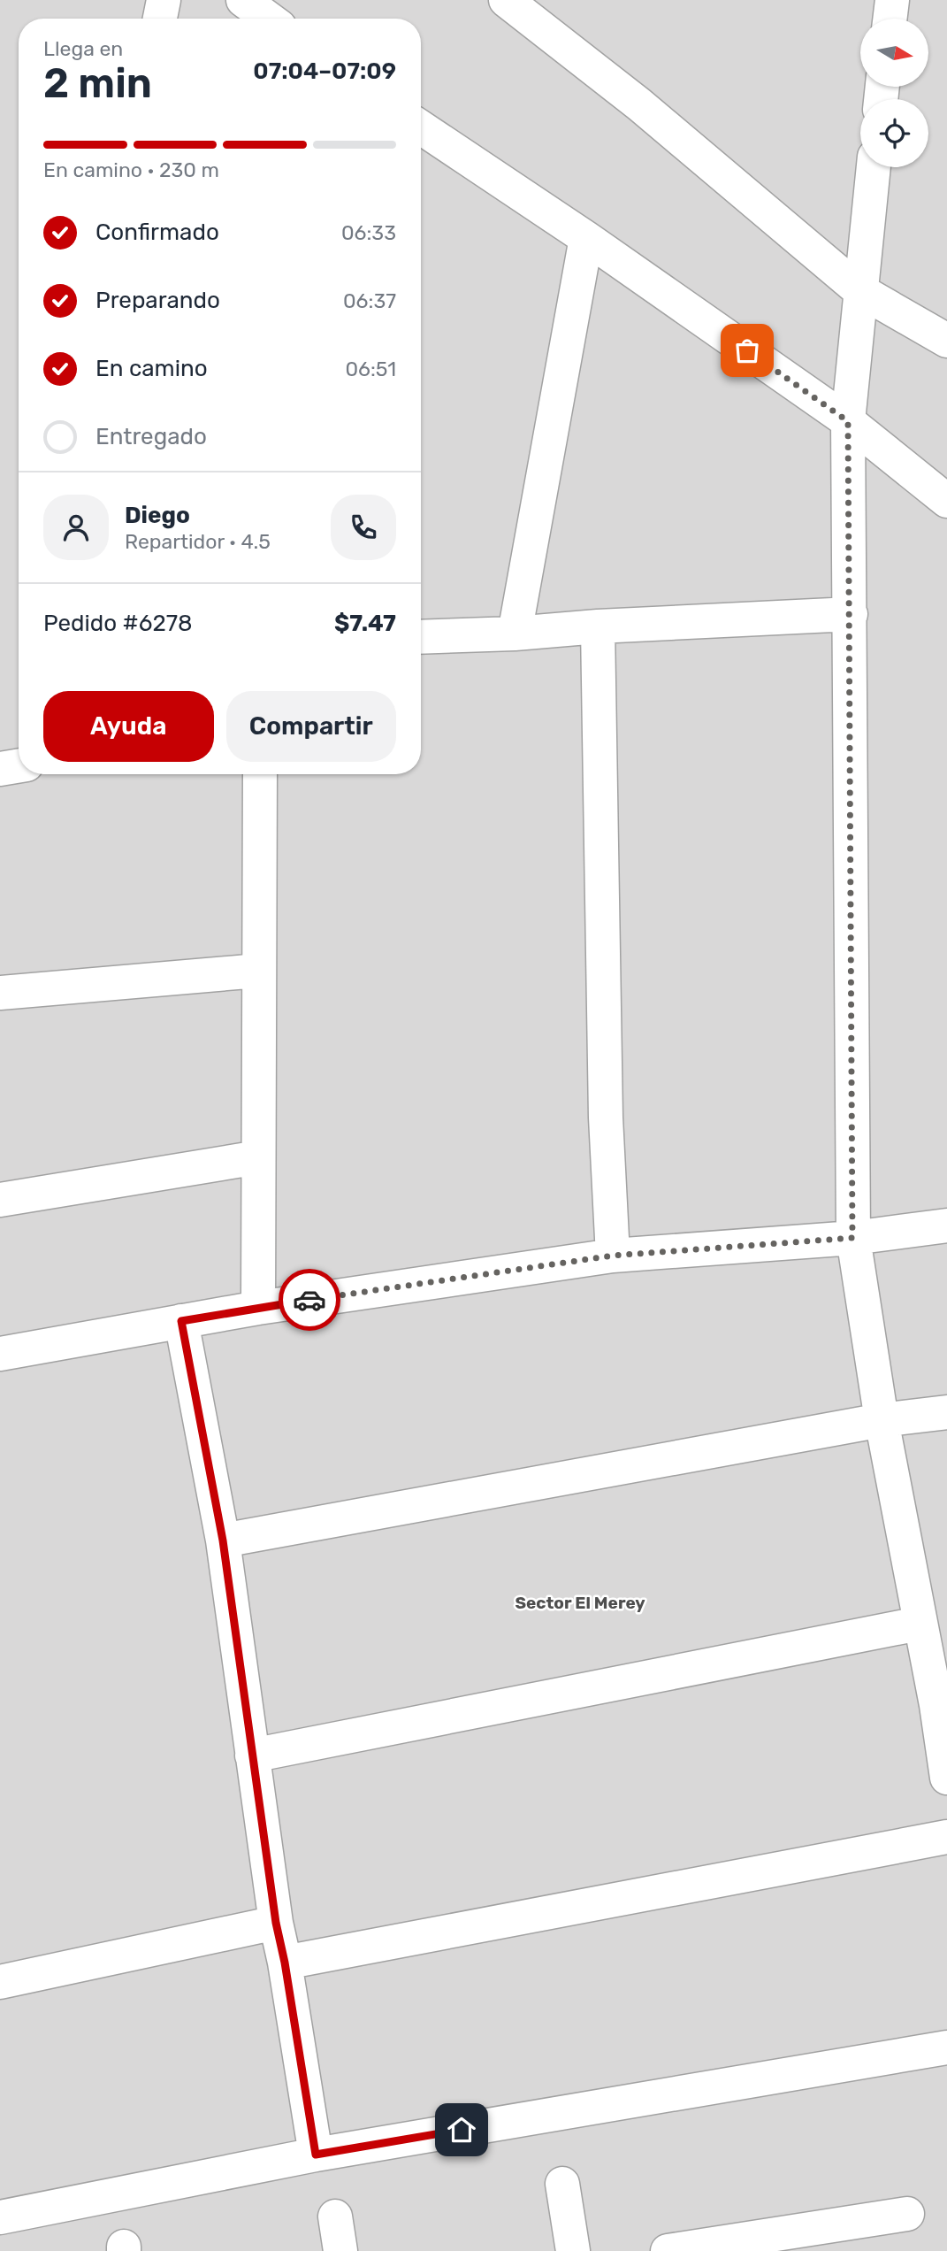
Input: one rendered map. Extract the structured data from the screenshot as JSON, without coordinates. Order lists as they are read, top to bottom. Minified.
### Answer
{"districts":["Sector El Merey"],"north":"right","page":{"heading":["2 min","Llega en","07:04–07:09"],"panel":["Diego","Repartidor · 4.5","Pedido #6278","$7.47"],"bar":"En camino · 230 m","list":[["Confirmado","06:33"],["Preparando","06:37"],["En camino","06:51"],"Entregado"],"buttons":["Ayuda","Compartir"]}}
